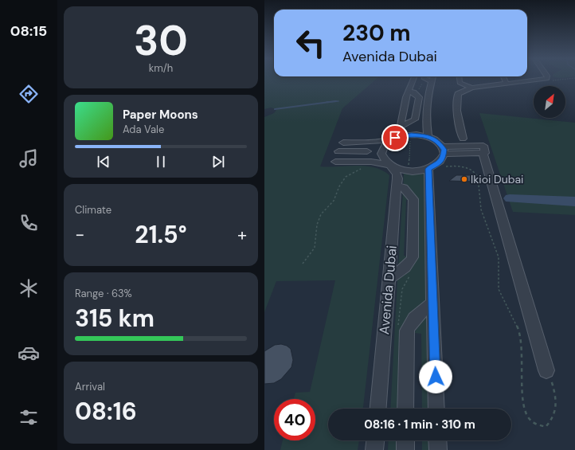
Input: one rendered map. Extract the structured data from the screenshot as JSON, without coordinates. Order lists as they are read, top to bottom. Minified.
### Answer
{"streets":{"street":["Avenida Dubai"]},"places":["Ikioi Dubai"],"north":"top right","page":{"tabs":"08:15","tile":[["30","km/h"],"Climate",["Range · 63%","315 km"],["Arrival","08:16"]],"turn":["230 m","Avenida Dubai"],"song":["Paper Moons","Ada Vale"],"heat":["−","21.5°","+"],"limit":"40","trip":"08:16 · 1 min · 310 m"}}
